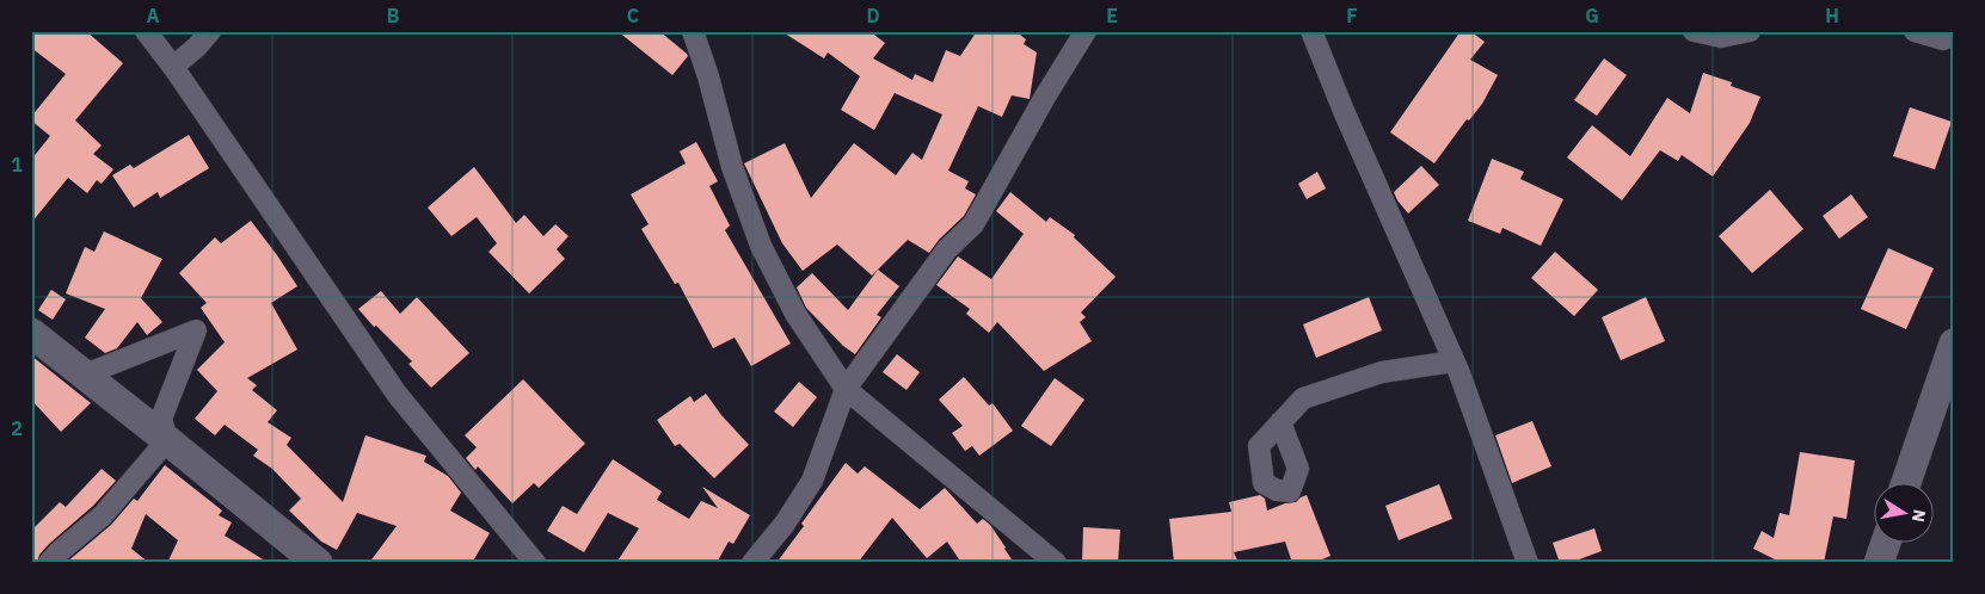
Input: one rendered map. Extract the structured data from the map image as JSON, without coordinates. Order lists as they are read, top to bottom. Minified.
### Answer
{"north":"right","grid":{"columns":["A","B","C","D","E","F","G","H"],"rows":["1","2"]}}
